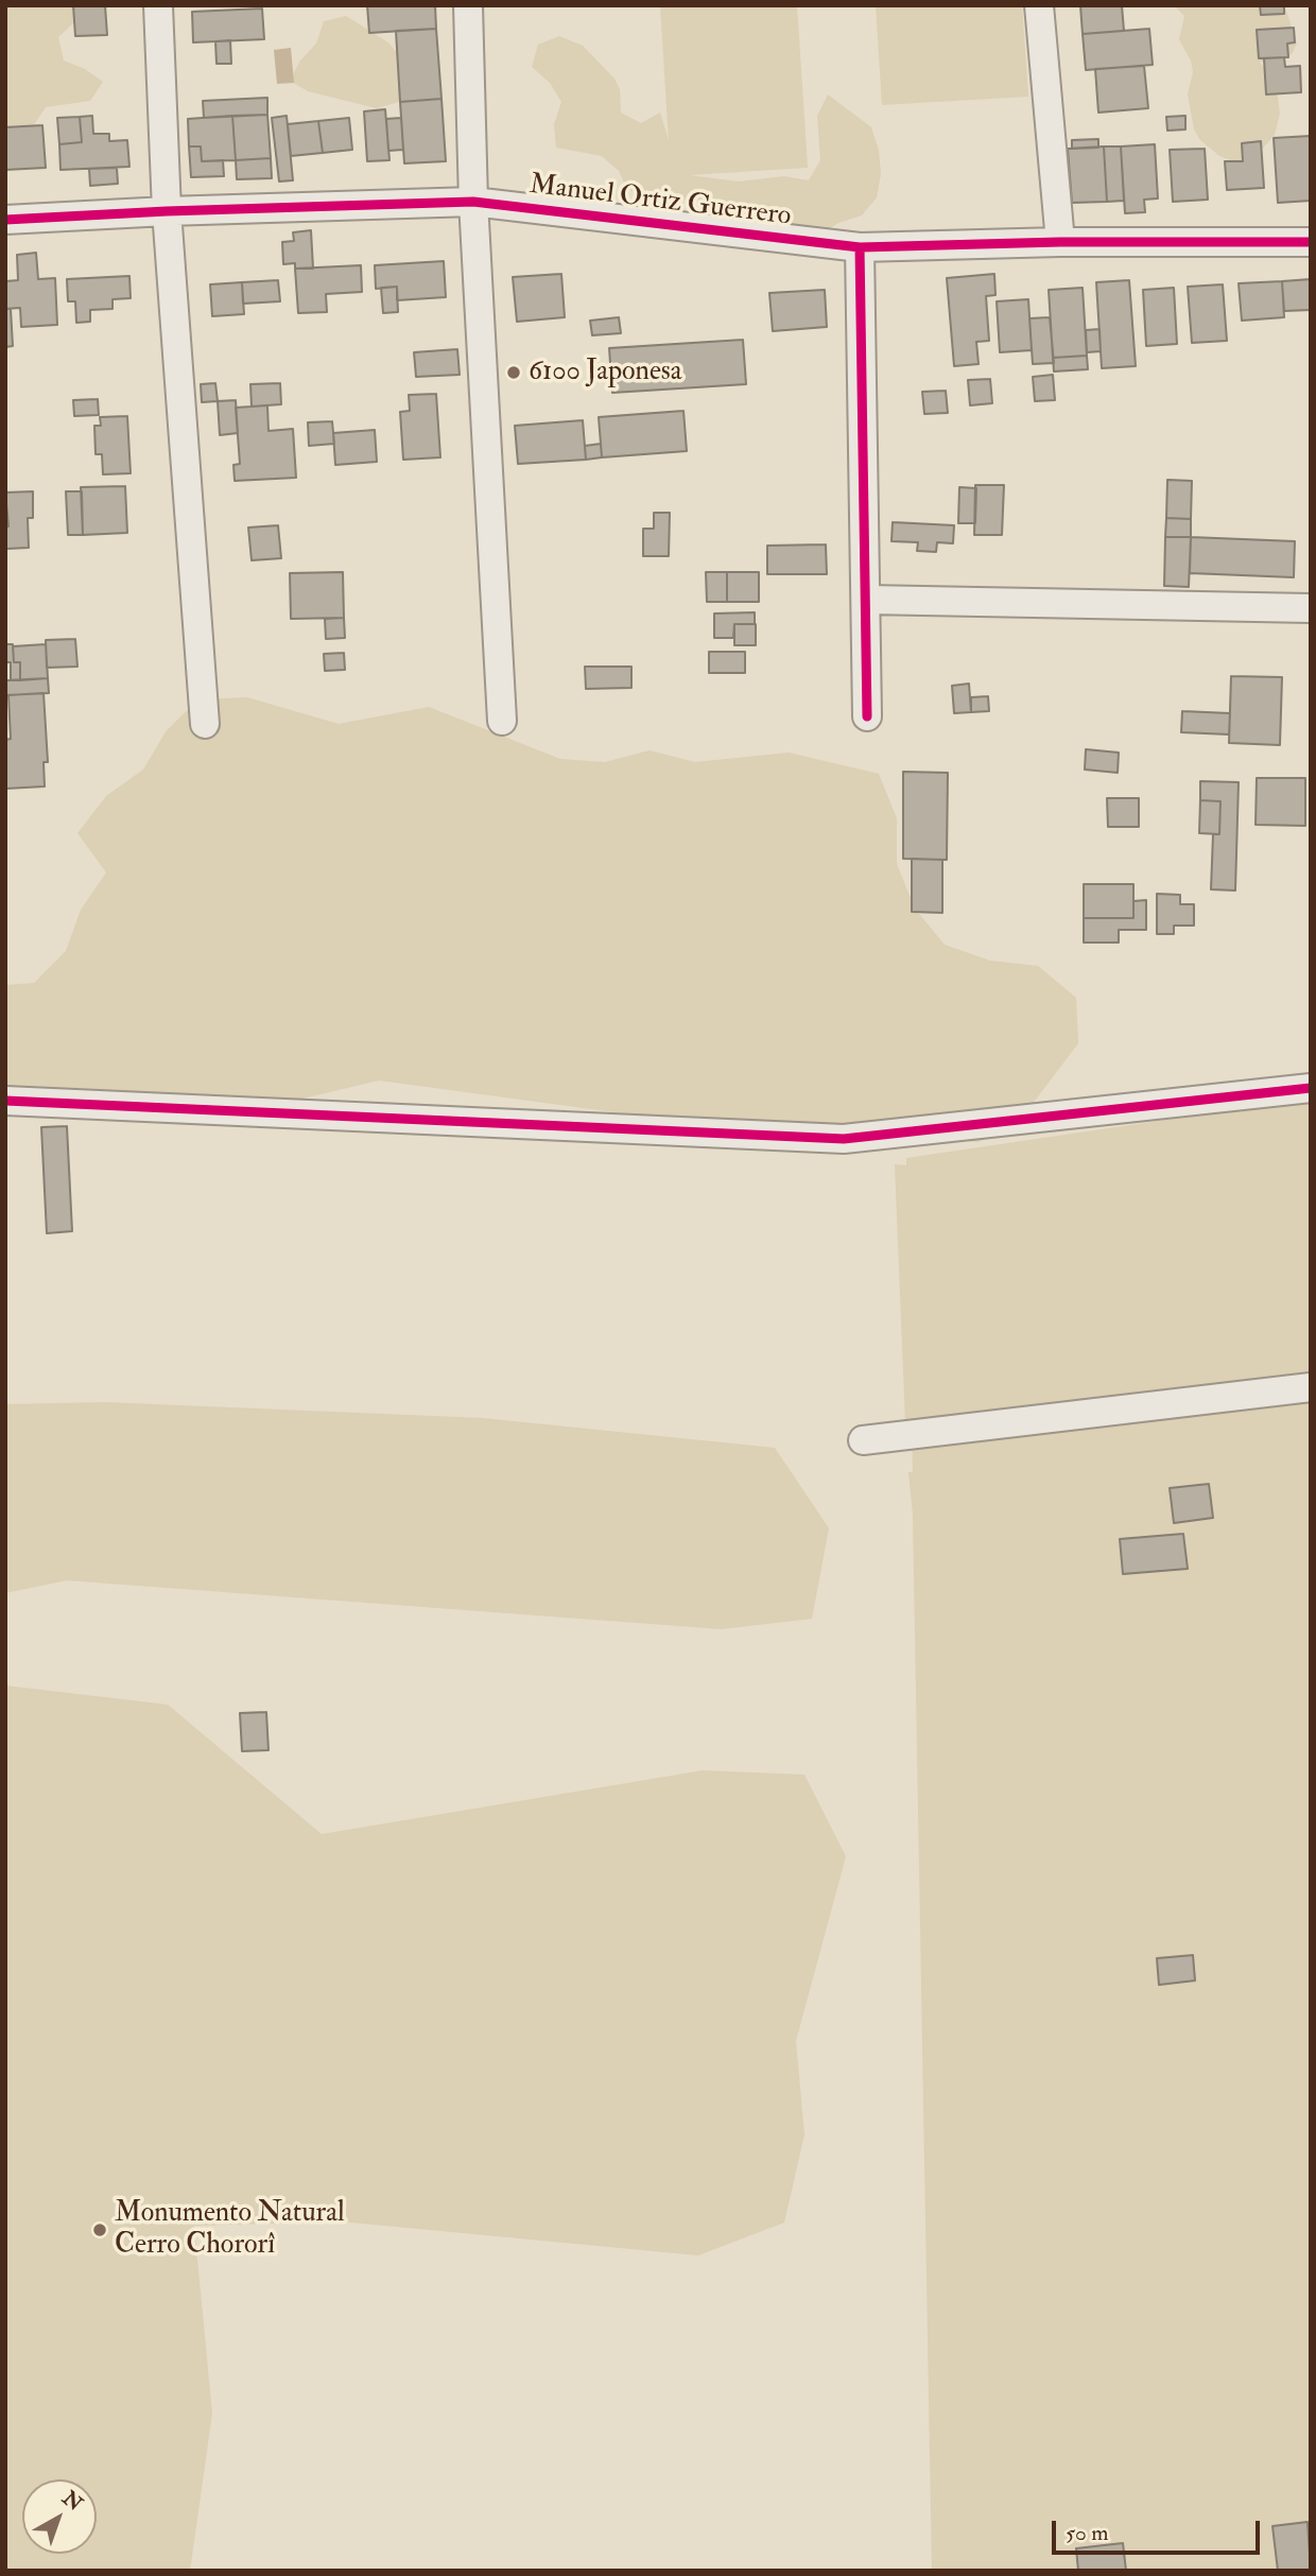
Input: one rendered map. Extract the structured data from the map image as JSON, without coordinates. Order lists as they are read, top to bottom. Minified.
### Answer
{"streets":{"street":["Manuel Ortiz Guerrero"]},"places":["6100 Japonesa","Monumento Natural Cerro Chororî"],"scale_bar":"50 m","north":"top right"}
